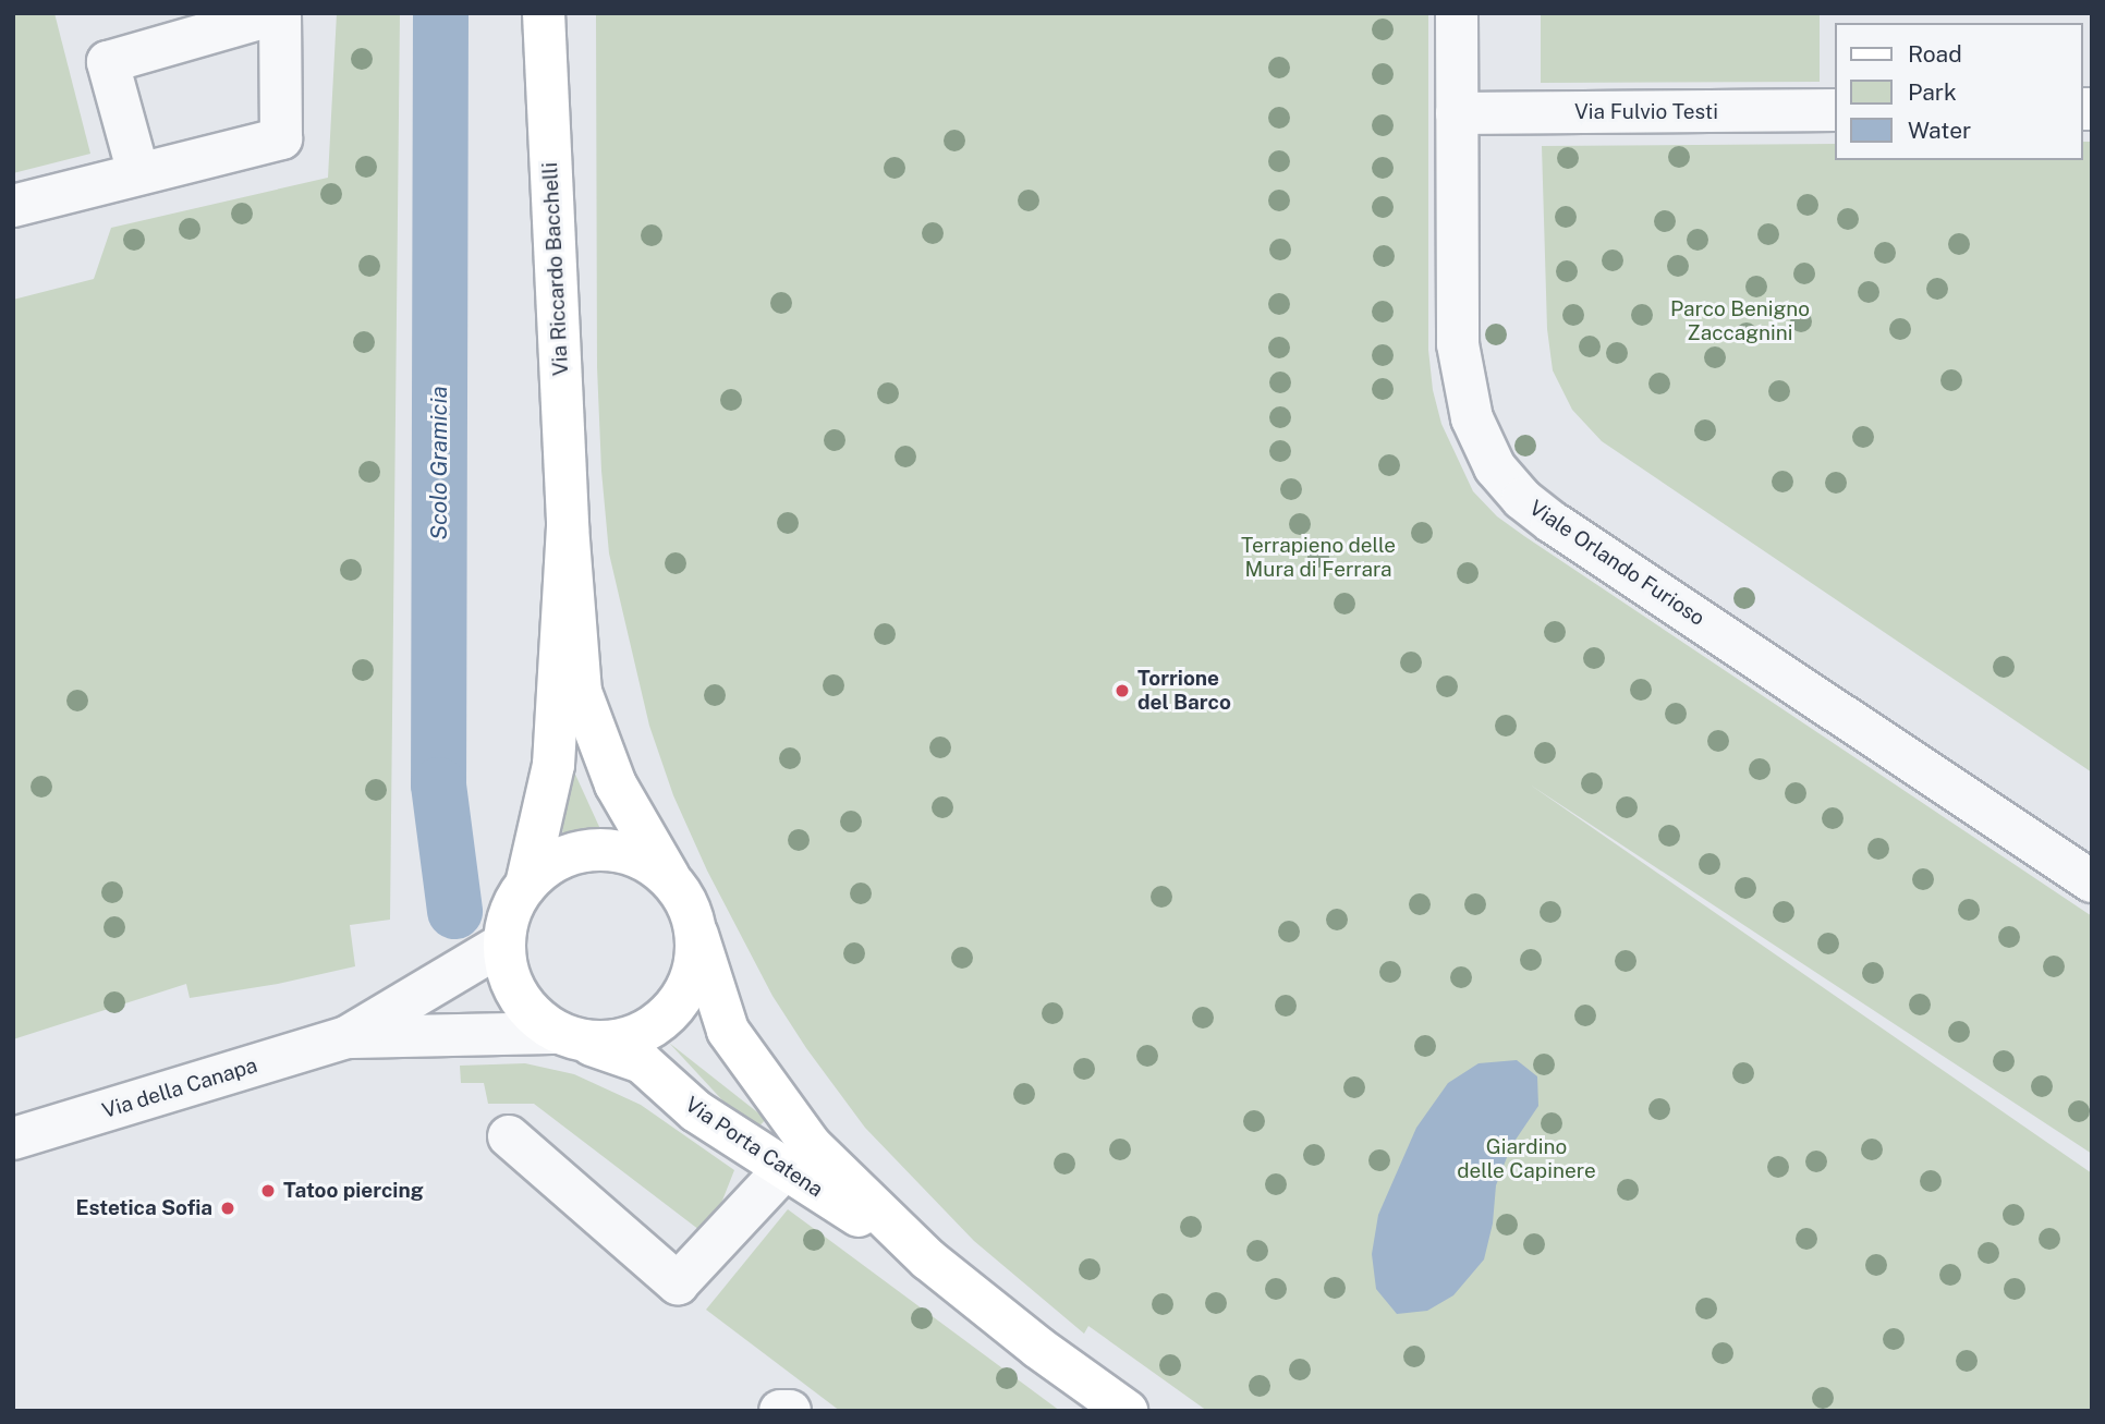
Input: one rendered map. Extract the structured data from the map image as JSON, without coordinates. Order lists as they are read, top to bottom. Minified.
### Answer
{"streets":{"main road":["Via Riccardo Bacchelli","Via Porta Catena"],"street":["Via Fulvio Testi","Viale Orlando Furioso","Via della Canapa"]},"crossings":[["Via Fulvio Testi","Viale Orlando Furioso"],["Via Riccardo Bacchelli","Via della Canapa"],["Via Riccardo Bacchelli","Via Porta Catena"],["Via della Canapa","Via Porta Catena"]],"water":["Scolo Gramicia"],"parks":["Parco Benigno Zaccagnini","Terrapieno delle Mura di Ferrara","Giardino delle Capinere"],"places":["Torrione del Barco","Tatoo piercing","Estetica Sofia"],"legend":["Road","Park","Water"]}
